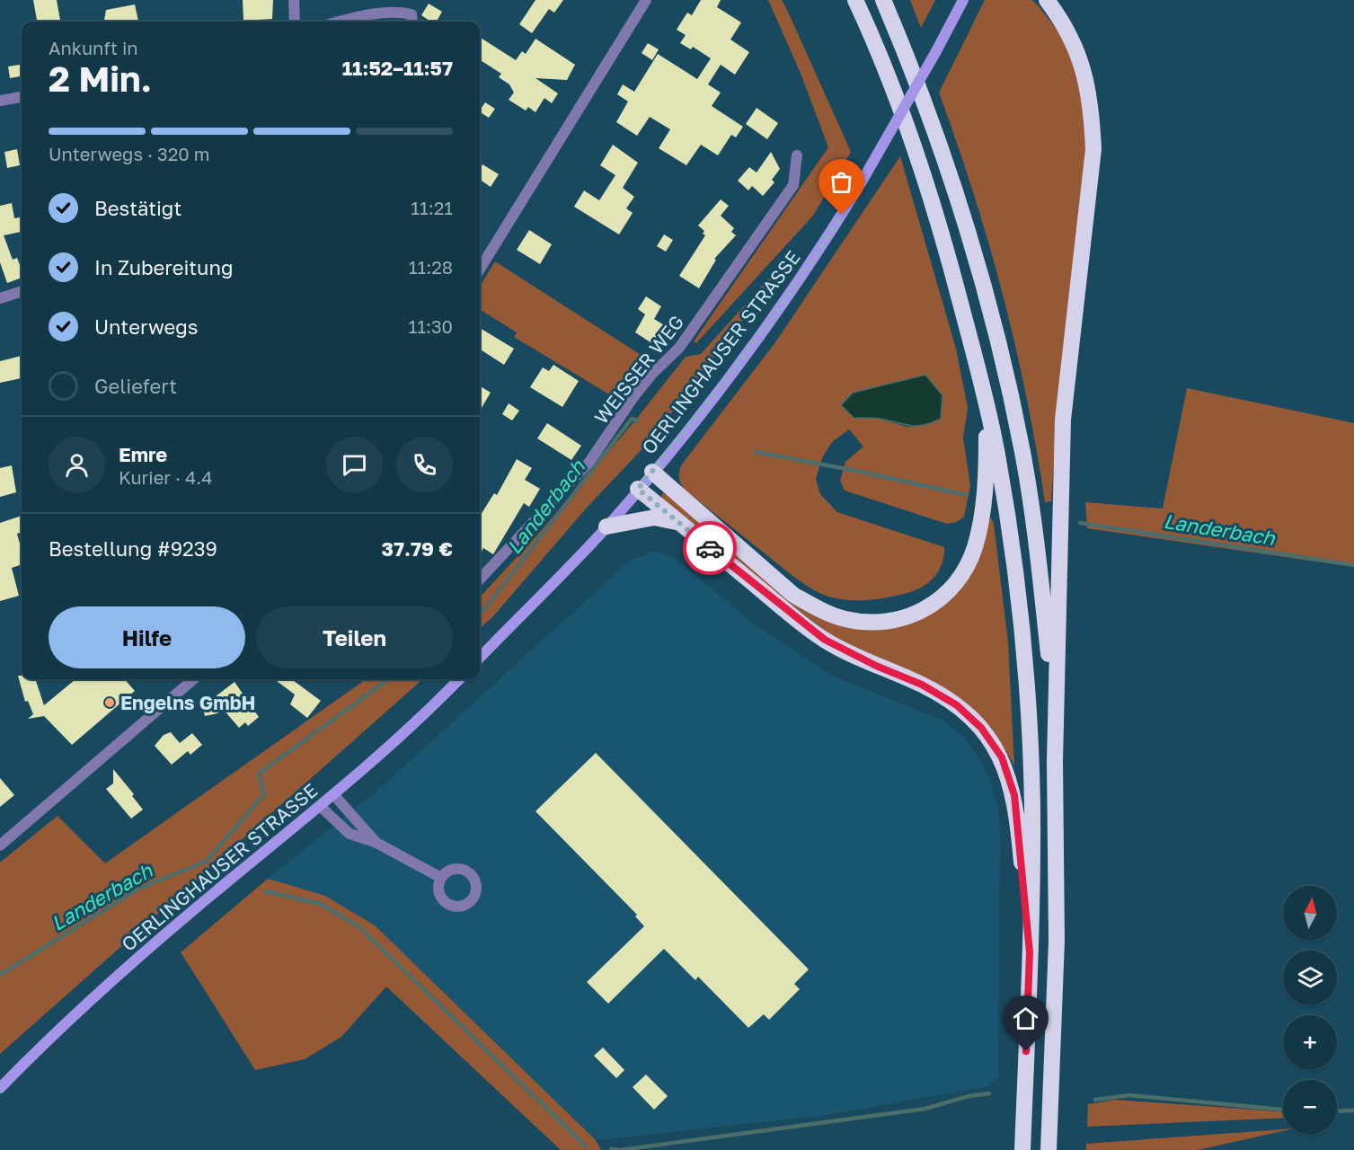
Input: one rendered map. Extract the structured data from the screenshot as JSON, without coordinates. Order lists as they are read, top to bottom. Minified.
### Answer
{"streets":{"main road":["OERLINGHAUSER STRASSE"],"street":["WEISSER WEG"]},"water":["Landerbach"],"places":["Engelns GmbH"],"north":"top","page":{"heading":["2 Min.","Ankunft in","11:52–11:57"],"panel":["Emre","Kurier · 4.4","Bestellung #9239","37.79 €"],"bar":"Unterwegs · 320 m","list":[["Bestätigt","11:21"],["In Zubereitung","11:28"],["Unterwegs","11:30"],"Geliefert"],"buttons":["Hilfe","Teilen"],"map_buttons":["+","−"]}}
